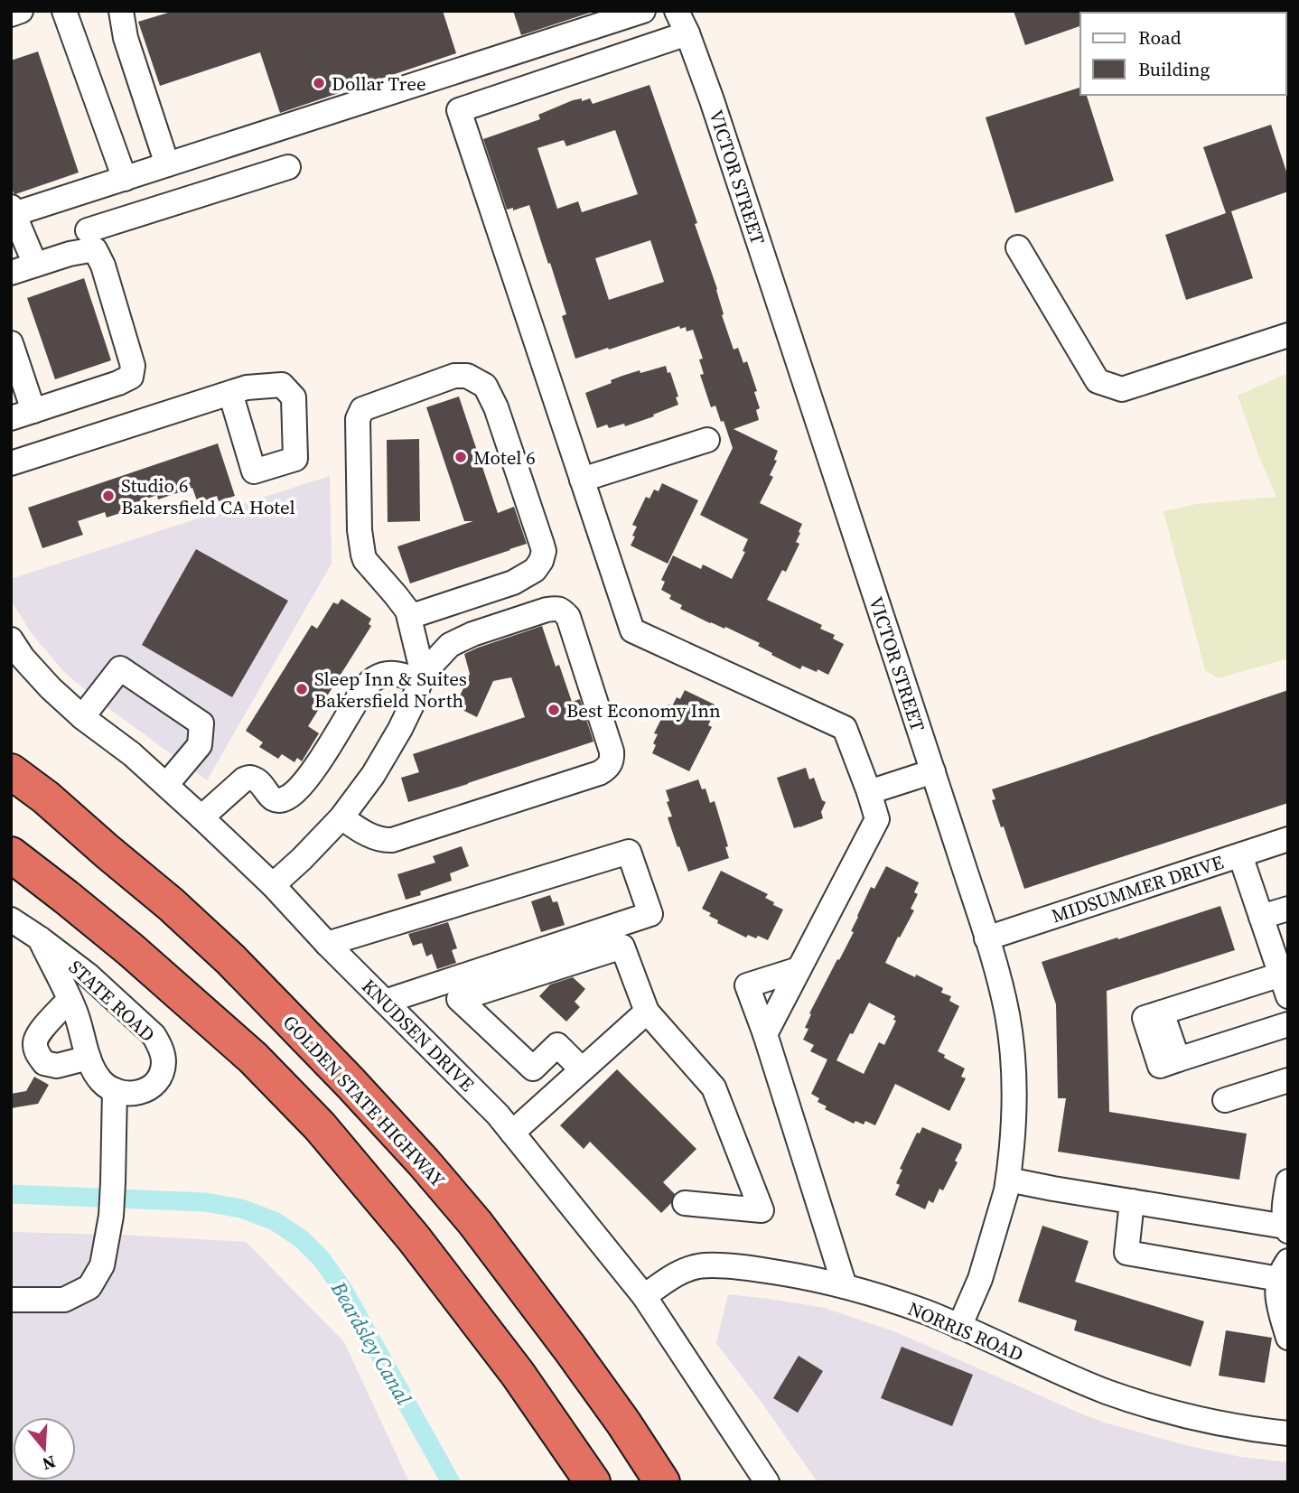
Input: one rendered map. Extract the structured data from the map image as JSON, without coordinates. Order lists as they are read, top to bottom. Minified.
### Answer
{"streets":{"highway":["GOLDEN STATE HIGHWAY"],"street":["VICTOR STREET","MIDSUMMER DRIVE","STATE ROAD","KNUDSEN DRIVE","NORRIS ROAD"]},"crossings":[["VICTOR STREET","MIDSUMMER DRIVE"],["VICTOR STREET","NORRIS ROAD"],["KNUDSEN DRIVE","NORRIS ROAD"]],"water":["Beardsley Canal"],"places":["Dollar Tree","Motel 6","Studio 6 Bakersfield CA Hotel","Sleep Inn & Suites Bakersfield North","Best Economy Inn"],"legend":["Road","Building"],"north":"bottom"}
